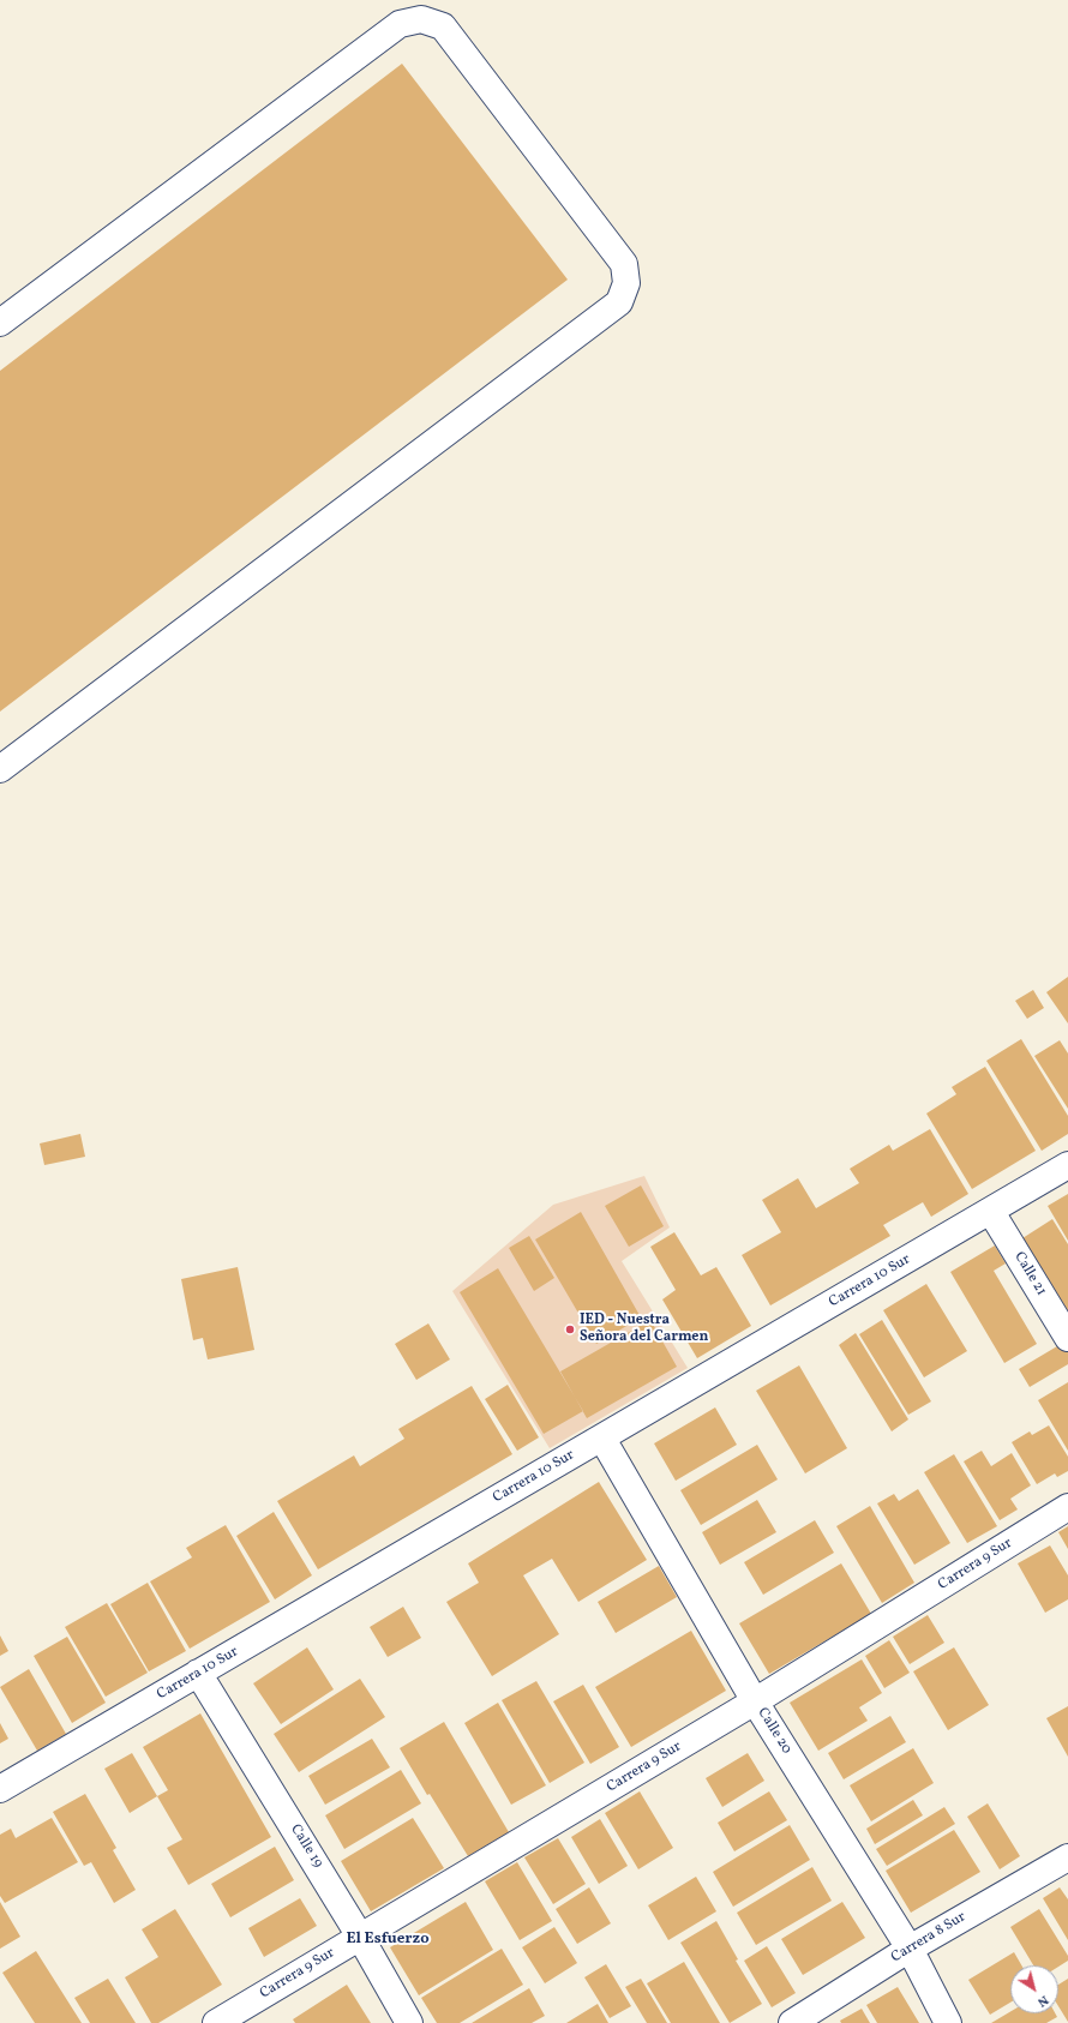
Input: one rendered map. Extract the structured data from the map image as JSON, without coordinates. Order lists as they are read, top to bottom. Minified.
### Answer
{"streets":{"street":["Calle 21","Carrera 10 Sur","Carrera 9 Sur","Calle 20","Calle 19","Carrera 8 Sur"]},"crossings":[["Calle 21","Carrera 10 Sur"],["Carrera 10 Sur","Calle 20"],["Carrera 10 Sur","Calle 19"],["Carrera 9 Sur","Calle 20"],["Carrera 9 Sur","Calle 19"],["Calle 20","Carrera 8 Sur"]],"districts":["El Esfuerzo"],"places":["IED - Nuestra Señora del Carmen"],"north":"bottom right"}
